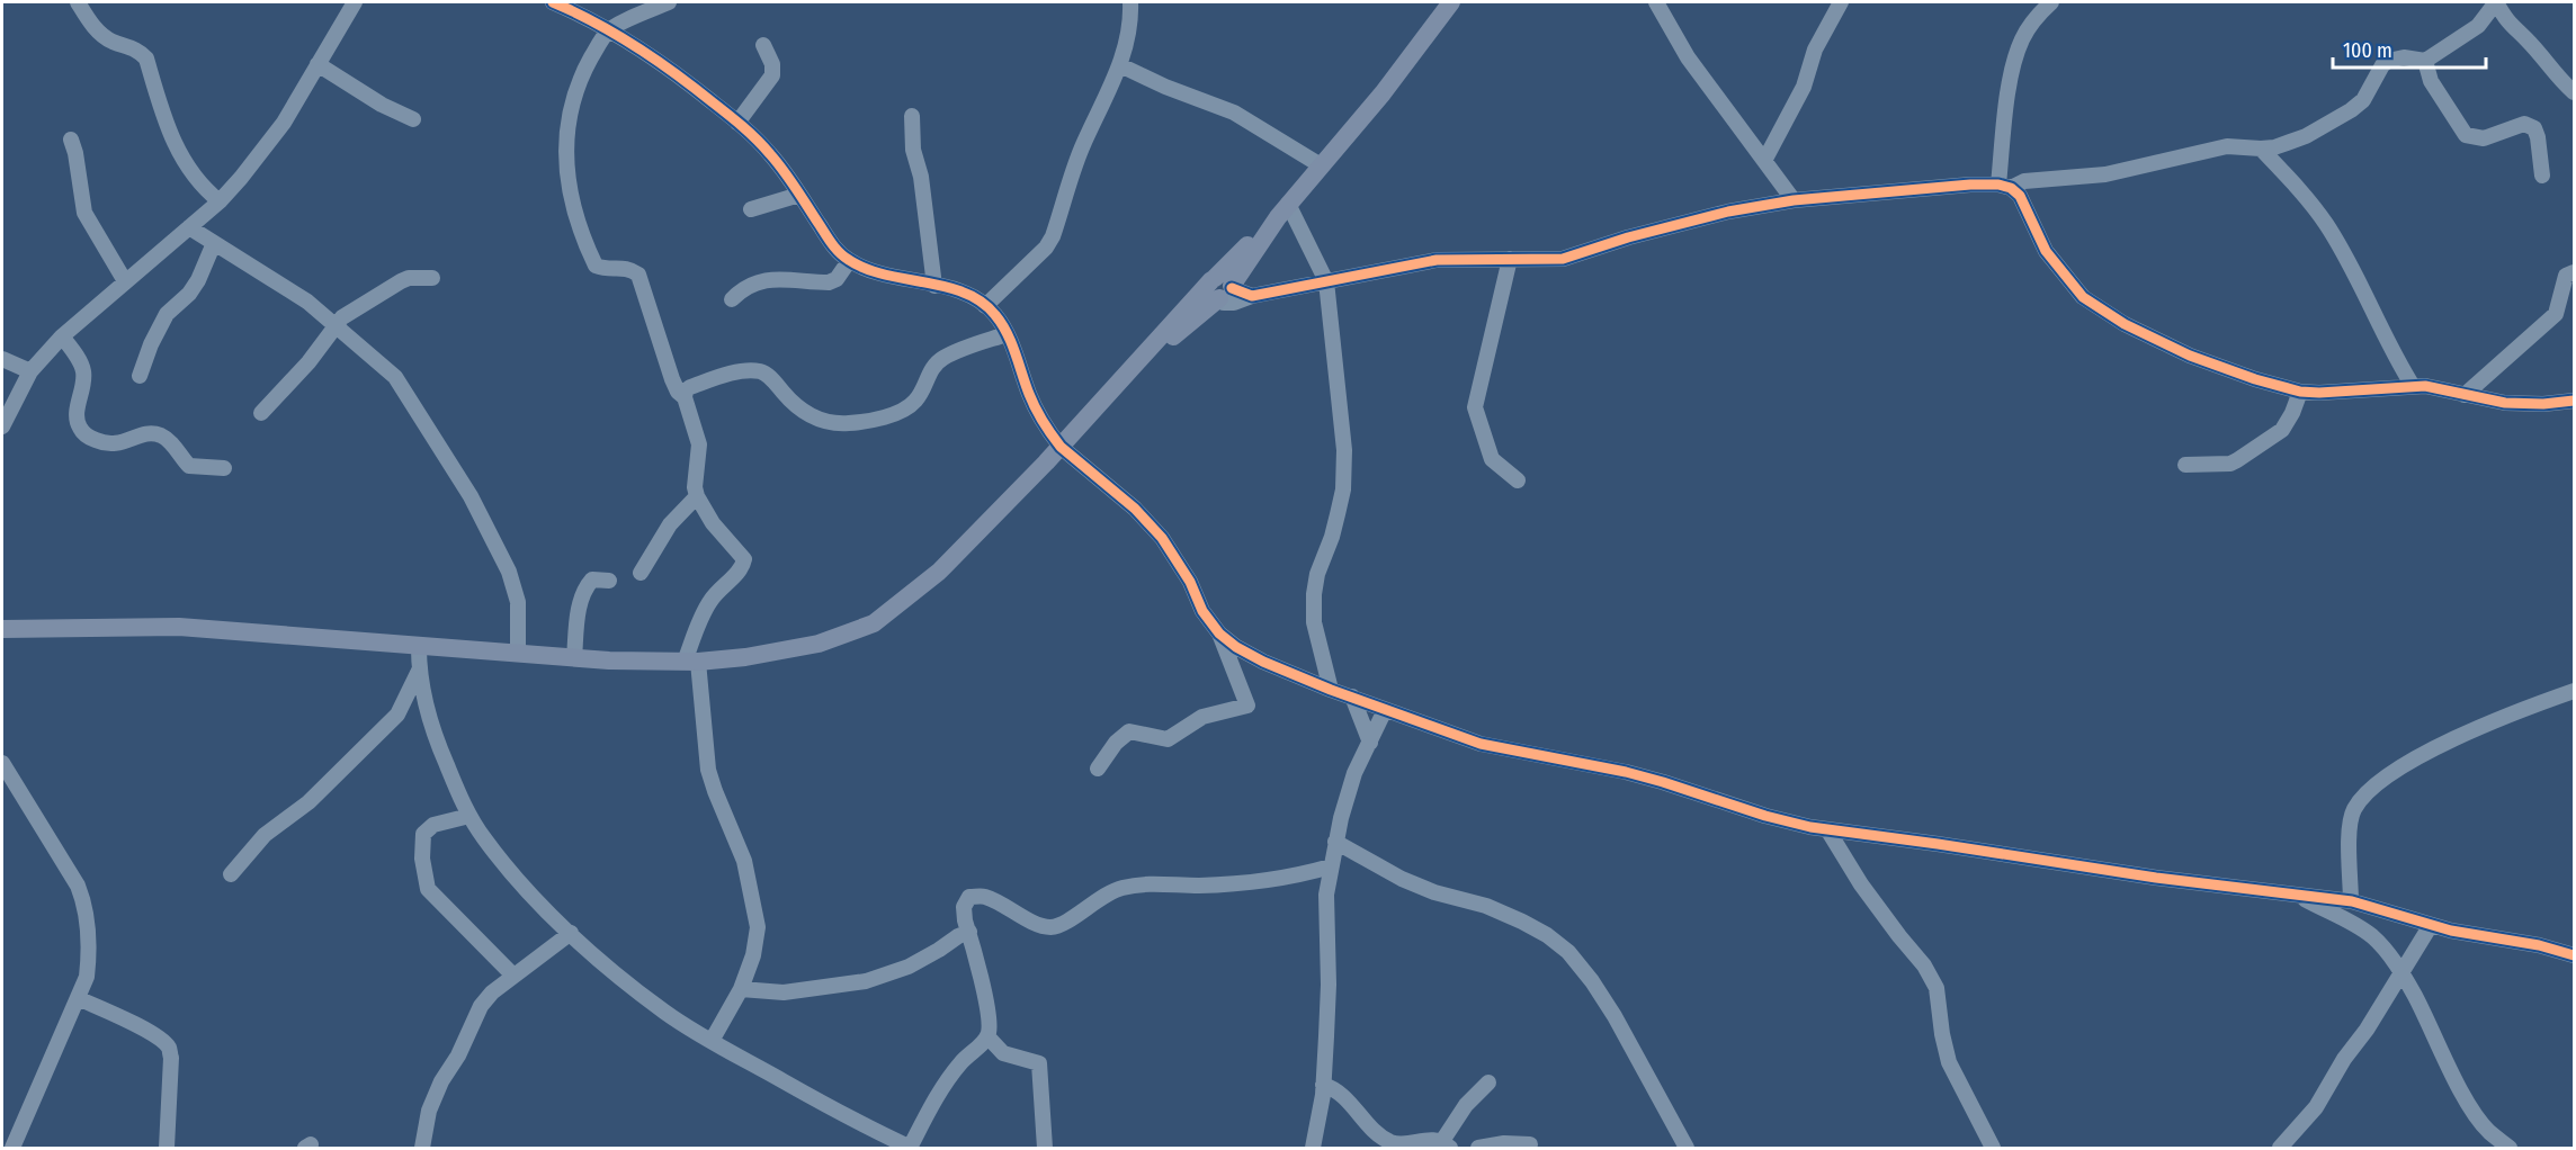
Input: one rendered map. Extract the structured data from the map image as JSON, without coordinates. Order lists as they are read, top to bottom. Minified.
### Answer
{"scale_bar":"100 m"}
